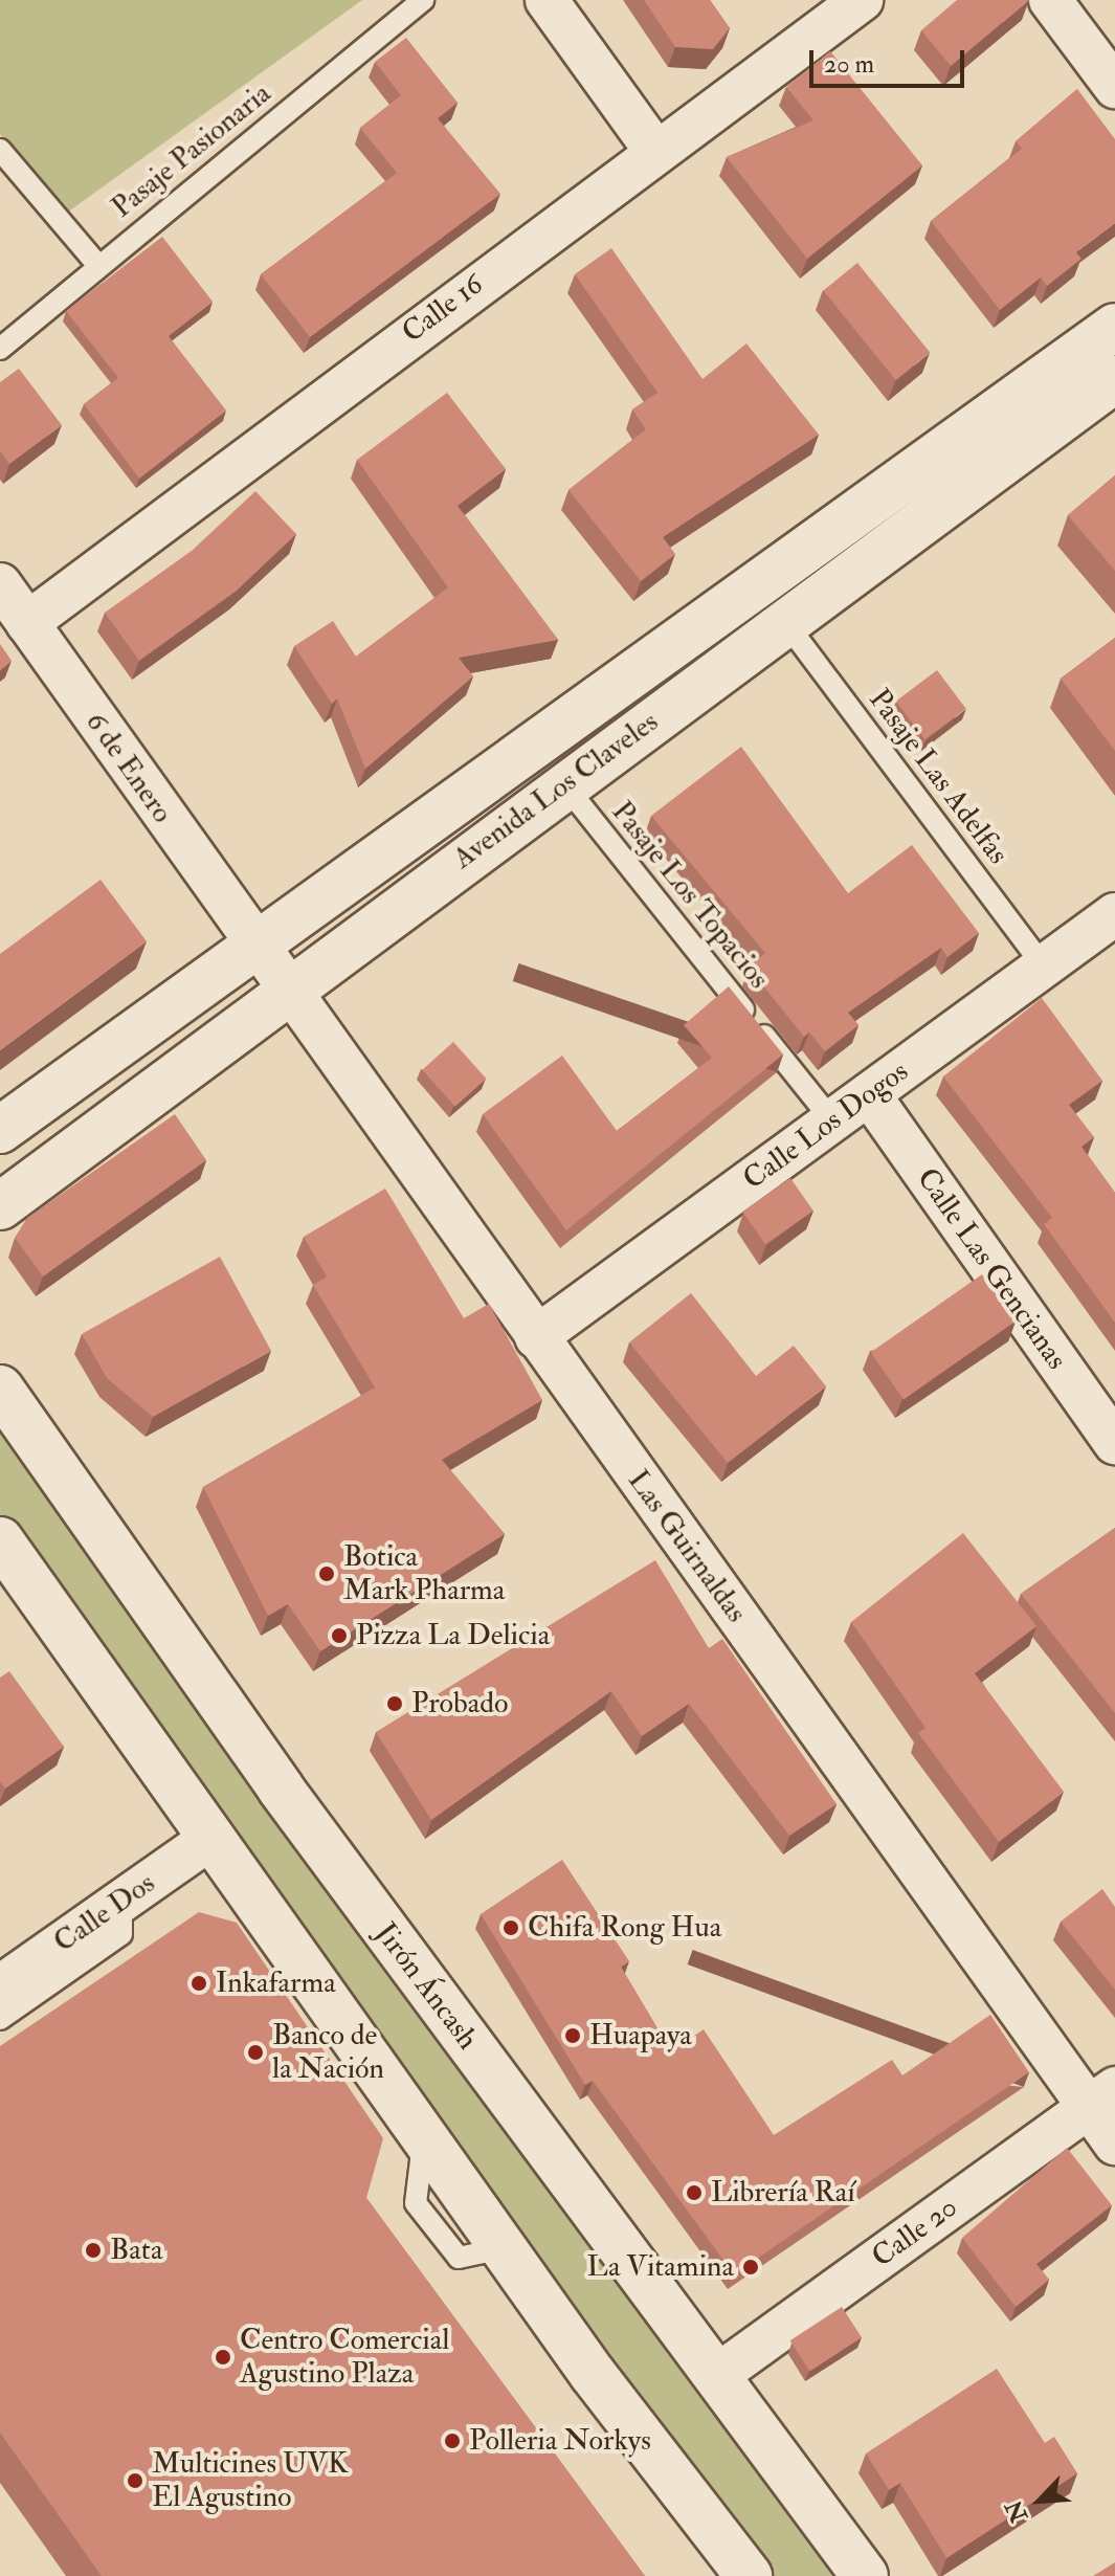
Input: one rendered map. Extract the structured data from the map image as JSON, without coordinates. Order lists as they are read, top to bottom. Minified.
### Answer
{"streets":{"street":["Calle 16","6 de Enero","Avenida Los Claveles","Calle Los Dogos","Calle Las Gencianas","Las Guirnaldas","Calle Dos","Jirón Áncash","Calle 20"],"lane":["Pasaje Pasionaria","Pasaje Las Adelfas","Pasaje Los Topacios"]},"crossings":[["Calle 16","6 de Enero"],["6 de Enero","Avenida Los Claveles"],["6 de Enero","Las Guirnaldas"],["Pasaje Las Adelfas","Avenida Los Claveles"],["Pasaje Las Adelfas","Calle Los Dogos"],["Avenida Los Claveles","Pasaje Los Topacios"],["Avenida Los Claveles","Las Guirnaldas"],["Pasaje Los Topacios","Calle Los Dogos"],["Calle Los Dogos","Calle Las Gencianas"],["Calle Los Dogos","Las Guirnaldas"],["Las Guirnaldas","Calle 20"],["Jirón Áncash","Calle 20"]],"places":["Botica Mark Pharma","Pizza La Delicia","Probado","Chifa Rong Hua","Inkafarma","Huapaya","Banco de la Nación","Librería Raí","Bata","La Vitamina","Centro Comercial Agustino Plaza","Polleria Norkys","Multicines UVK El Agustino"],"scale_bar":"20 m","north":"bottom left"}
